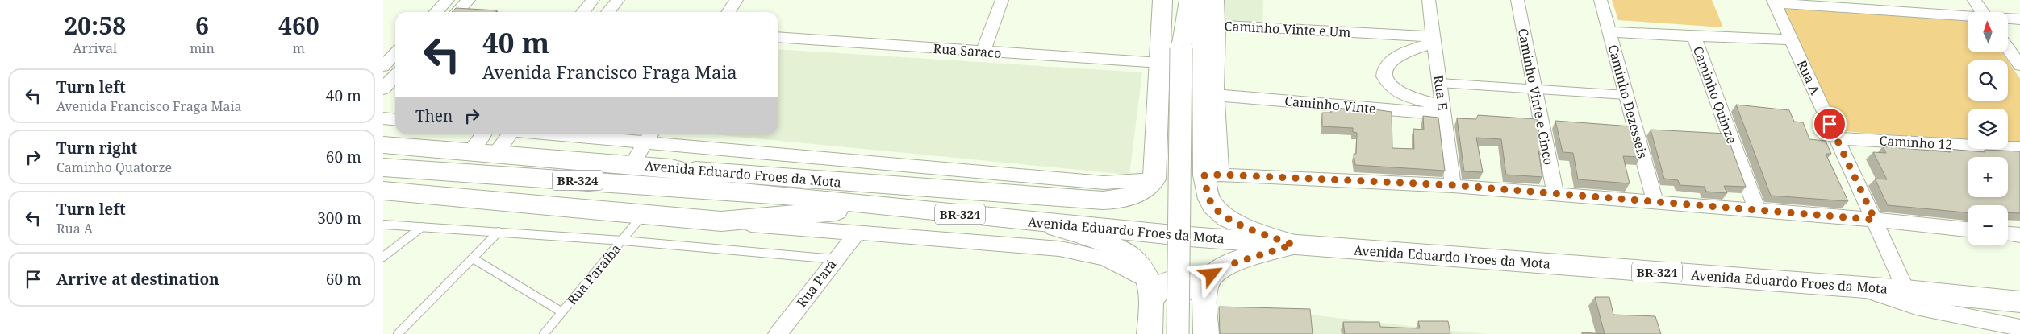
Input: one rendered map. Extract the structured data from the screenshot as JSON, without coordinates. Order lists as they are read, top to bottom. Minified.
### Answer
{"streets":{"main road":["Avenida Eduardo Froes da Mota","BR-324"],"street":["Caminho Vinte e Um","Rua Saraco","Rua A","Rua E","Caminho Quinze","Caminho Vinte e Cinco","Caminho Dezesseis","Caminho Vinte","Caminho 12","Rua Pará"],"lane":["Rua Paraíba"]},"crossings":[["Caminho Vinte e Um","Rua E"],["Caminho Vinte e Um","Caminho Vinte"],["Rua A","Caminho 12"],["Rua A","Avenida Eduardo Froes da Mota"],["Rua E","Caminho Vinte"],["Caminho Quinze","Caminho Dezesseis"],["Avenida Eduardo Froes da Mota","Rua Paraíba"]],"north":"top","page":{"eta":["20:58","Arrival","6","min","460","m"],"map_buttons":["+","−"],"turn":["40 m","Avenida Francisco Fraga Maia"],"list":[{"name":"Turn left","note":"Avenida Francisco Fraga Maia","value":"40 m"},{"name":"Turn right","note":"Caminho Quatorze","value":"60 m"},{"name":"Turn left","note":"Rua A","value":"300 m"},{"name":"Arrive at destination","value":"60 m"}],"then":"Then"}}
